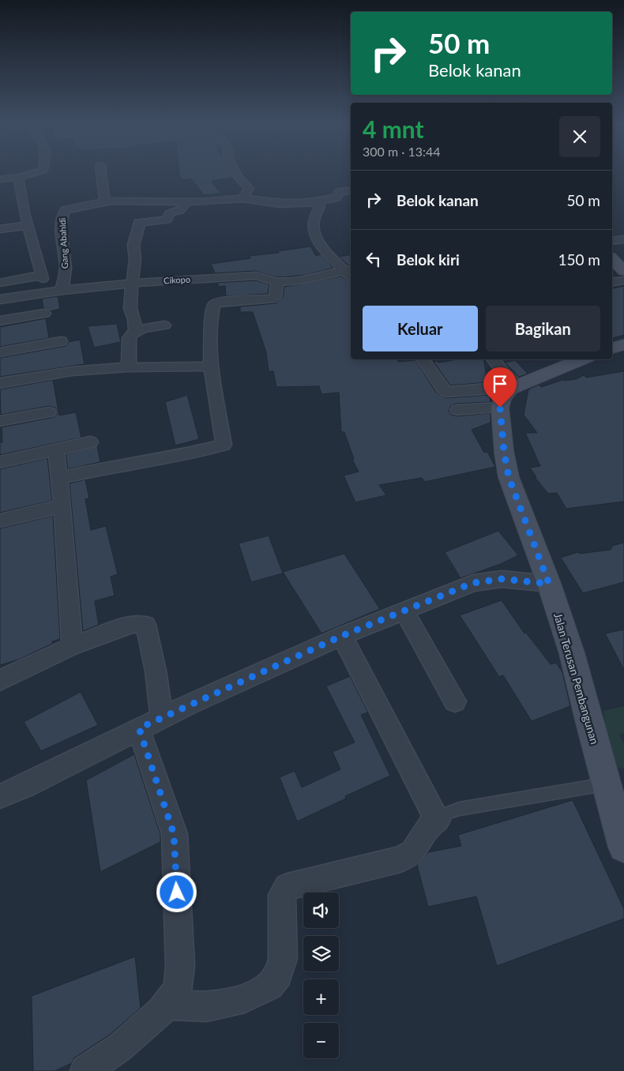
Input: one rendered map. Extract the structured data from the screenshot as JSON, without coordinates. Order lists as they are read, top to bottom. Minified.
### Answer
{"streets":{"street":["Gang Abahldi","Cikopo","Jalan Terusan Pembangunan"]},"crossings":[["Gang Abahldi","Cikopo"]],"page":{"turn":["50 m","Belok kanan"],"heading":["4 mnt","300 m · 13:44"],"list":[{"name":"Belok kanan","value":"50 m"},{"name":"Belok kiri","value":"150 m"}],"buttons":["Keluar","Bagikan"],"map_buttons":["+","−"]}}
